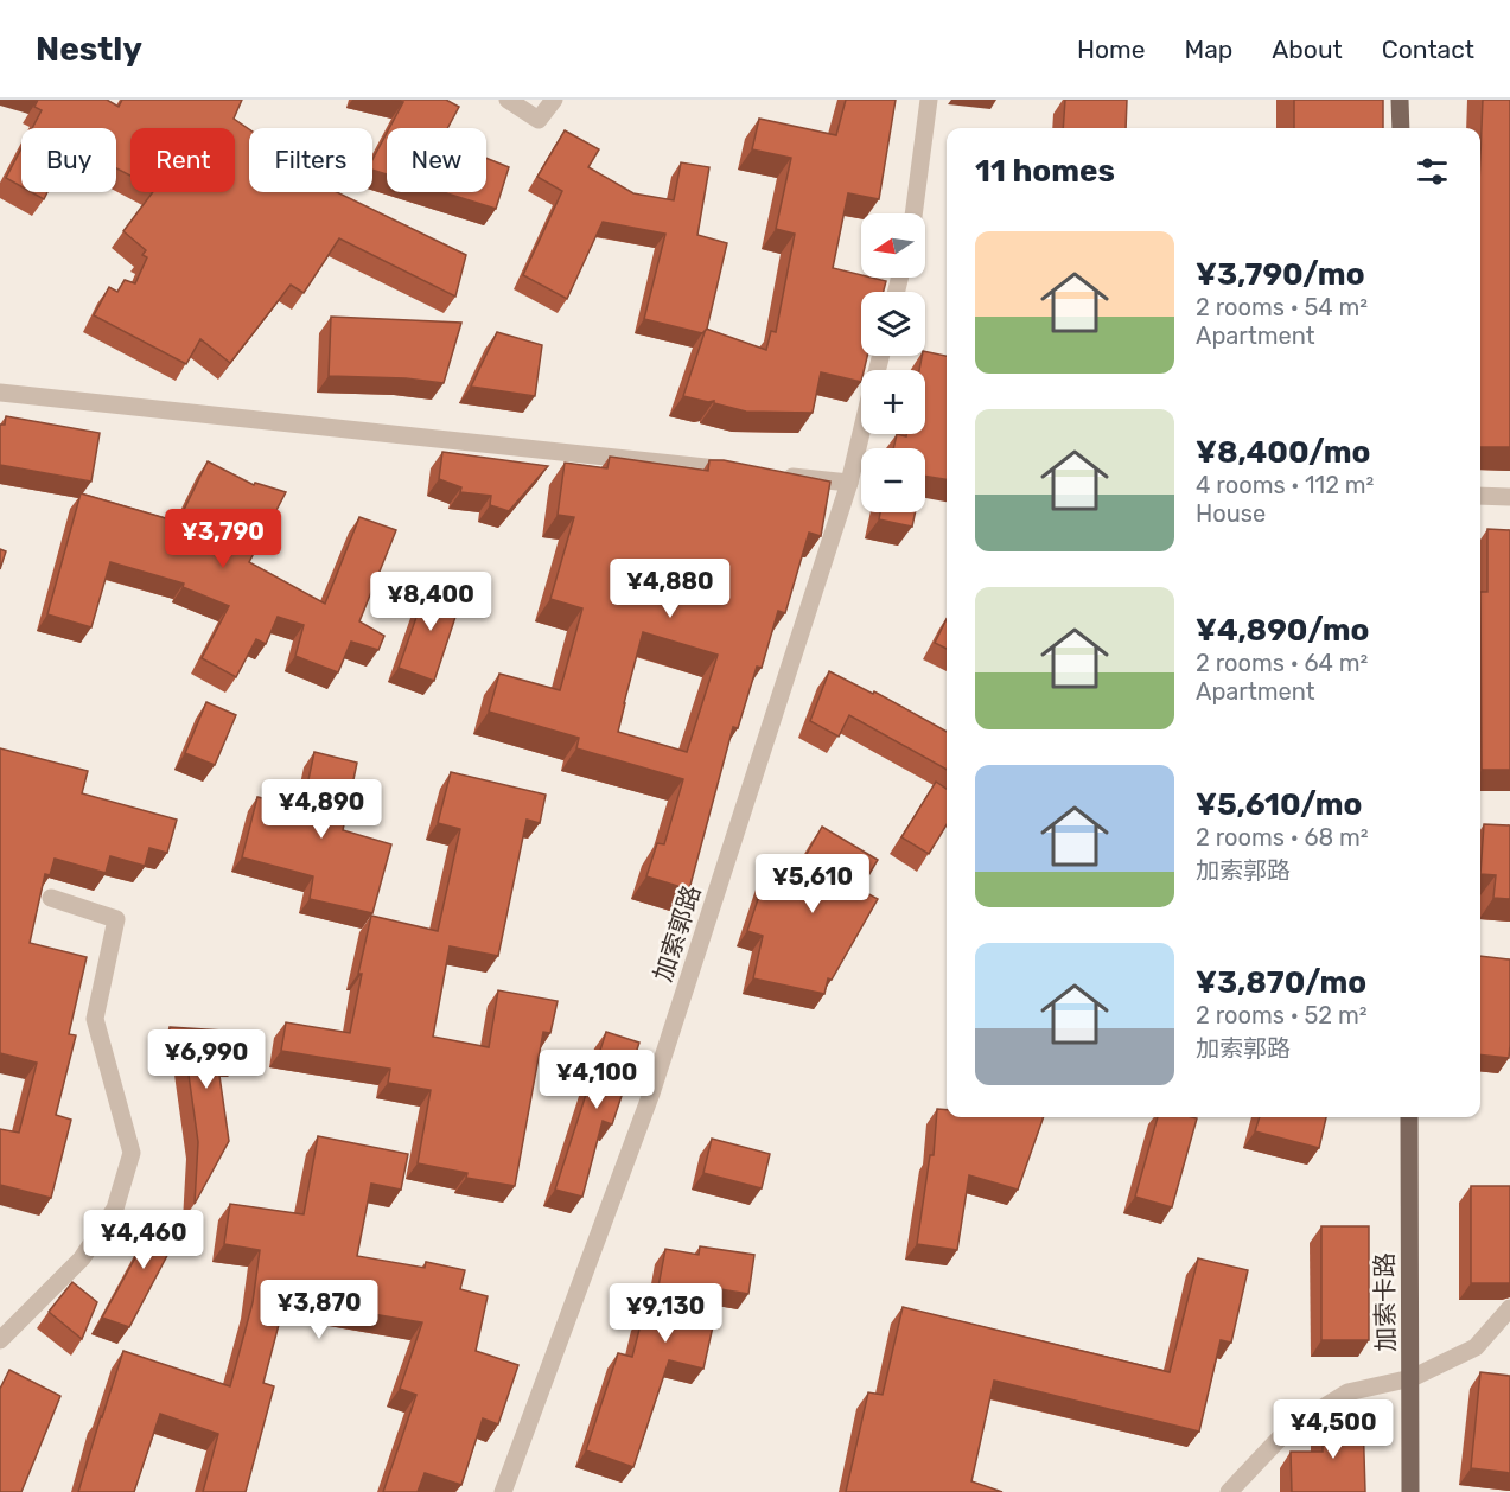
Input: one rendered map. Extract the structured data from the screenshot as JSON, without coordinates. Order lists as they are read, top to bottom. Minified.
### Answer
{"streets":{"main road":["加索卡路"],"street":["加索郭路"]},"north":"left","page":{"header":"Nestly","nav":["Home","Map","About","Contact"],"chip":["Buy","Rent","Filters","New"],"heading":"11 homes","map_buttons":["+","−"],"list":[{"name":"¥3,790/mo","note":"2 rooms · 54 m² · Apartment"},{"name":"¥8,400/mo","note":"4 rooms · 112 m² · House"},{"name":"¥4,890/mo","note":"2 rooms · 64 m² · Apartment"},{"name":"¥5,610/mo","note":"2 rooms · 68 m² · 加索郭路"},{"name":"¥3,870/mo","note":"2 rooms · 52 m² · 加索郭路"}],"price":["¥3,790","¥4,880","¥8,400","¥4,890","¥5,610","¥6,990","¥4,100","¥4,460","¥3,870","¥9,130","¥4,500"]}}
